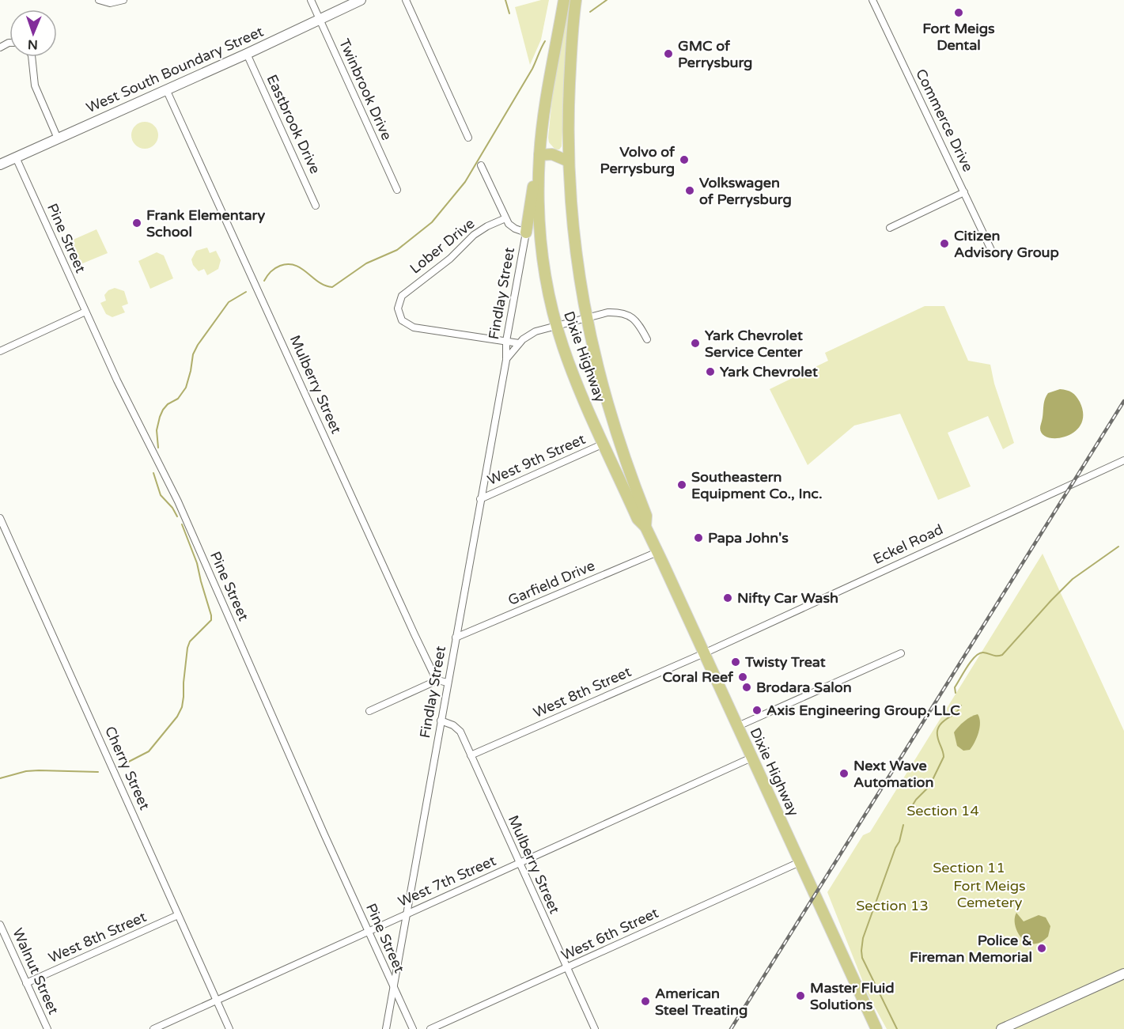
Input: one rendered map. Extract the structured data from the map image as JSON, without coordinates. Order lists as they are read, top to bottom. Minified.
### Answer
{"streets":{"main road":["Dixie Highway"],"street":["West South Boundary Street","Twinbrook Drive","Commerce Drive","Eastbrook Drive","Pine Street","Lober Drive","Findlay Street","Mulberry Street","West 9th Street","Eckel Road","Garfield Drive","West 8th Street","Cherry Street","West 7th Street","West 6th Street","Walnut Street"]},"crossings":[["West South Boundary Street","Twinbrook Drive"],["West South Boundary Street","Eastbrook Drive"],["West South Boundary Street","Pine Street"],["West South Boundary Street","Mulberry Street"],["Pine Street","Findlay Street"],["Pine Street","West 7th Street"],["Lober Drive","Findlay Street"],["Findlay Street","Dixie Highway"],["Findlay Street","Mulberry Street"],["Findlay Street","West 9th Street"],["Findlay Street","Garfield Drive"],["Findlay Street","West 7th Street"],["Dixie Highway","West 9th Street"],["Dixie Highway","Eckel Road"],["Dixie Highway","Garfield Drive"],["Dixie Highway","West 8th Street"],["Dixie Highway","West 7th Street"],["Dixie Highway","West 6th Street"],["Mulberry Street","West 8th Street"],["Mulberry Street","West 7th Street"],["Mulberry Street","West 6th Street"],["Eckel Road","West 8th Street"],["West 8th Street","Cherry Street"],["West 8th Street","Walnut Street"],["Cherry Street","West 7th Street"]],"parks":["Section 14","Section 11","Fort Meigs Cemetery","Section 13"],"places":["Fort Meigs Dental","GMC of Perrysburg","Volvo of Perrysburg","Volkswagen of Perrysburg","Frank Elementary School","Citizen Advisory Group","Yark Chevrolet Service Center","Yark Chevrolet","Southeastern Equipment Co., Inc.","Papa John's","Nifty Car Wash","Twisty Treat","Coral Reef","Brodara Salon","Axis Engineering Group, LLC","Next Wave Automation","Police & Fireman Memorial","Master Fluid Solutions","American Steel Treating"],"north":"bottom"}
